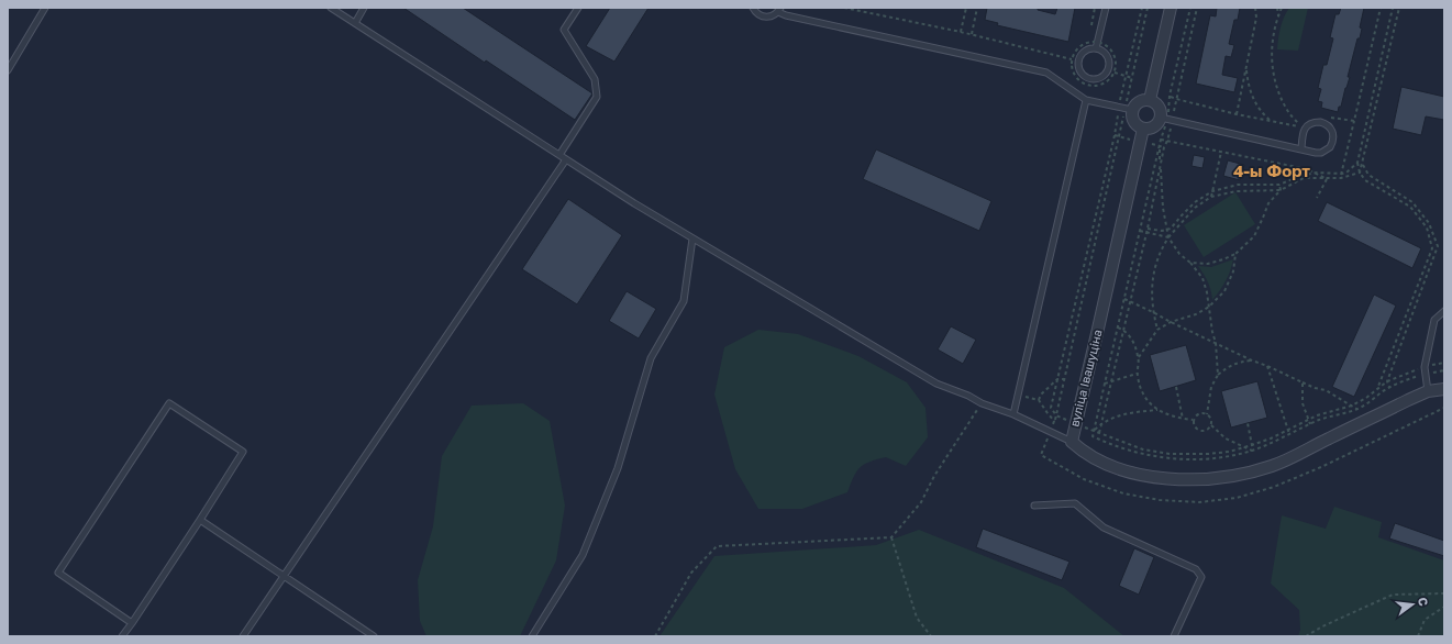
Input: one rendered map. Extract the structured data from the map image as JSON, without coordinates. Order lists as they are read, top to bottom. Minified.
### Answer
{"streets":{"street":["вуліца Івашуціна"]},"districts":["4-ы Форт"],"north":"right"}
